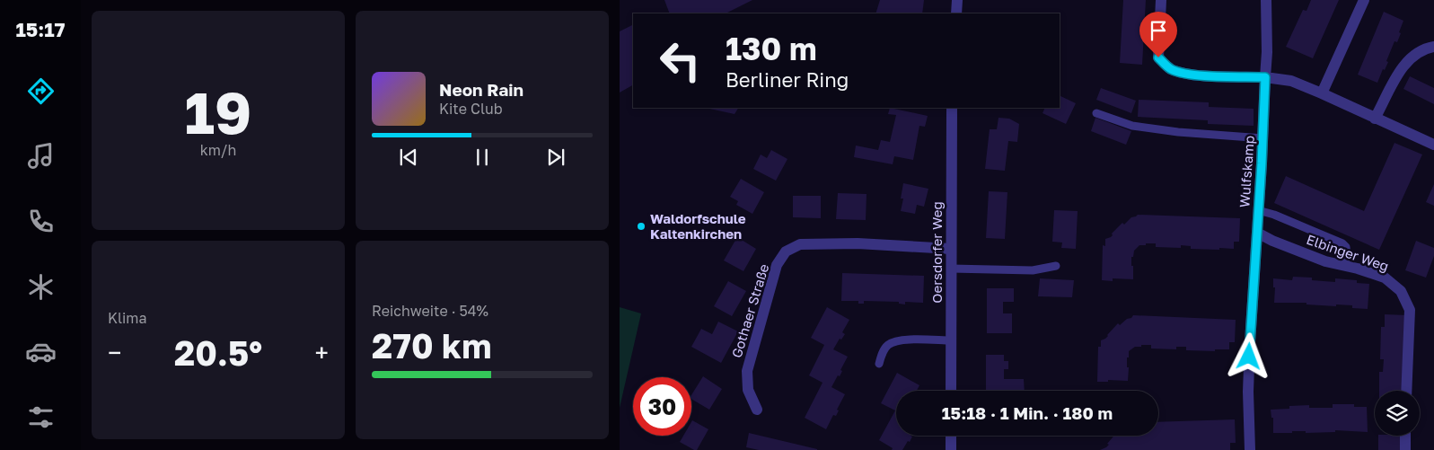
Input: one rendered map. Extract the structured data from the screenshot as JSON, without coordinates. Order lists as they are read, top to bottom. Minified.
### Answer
{"streets":{"street":["Wulfskamp","Oersdorfer Weg","Elbinger Weg","Gothaer Straße"]},"crossings":[["Wulfskamp","Elbinger Weg"],["Oersdorfer Weg","Gothaer Straße"]],"places":["Waldorfschule Kaltenkirchen"],"page":{"tabs":"15:17","tile":[["19","km/h"],"Klima",["Reichweite · 54%","270 km"]],"turn":["130 m","Berliner Ring"],"song":["Neon Rain","Kite Club"],"heat":["−","20.5°","+"],"limit":"30","trip":"15:18 · 1 Min. · 180 m"}}
